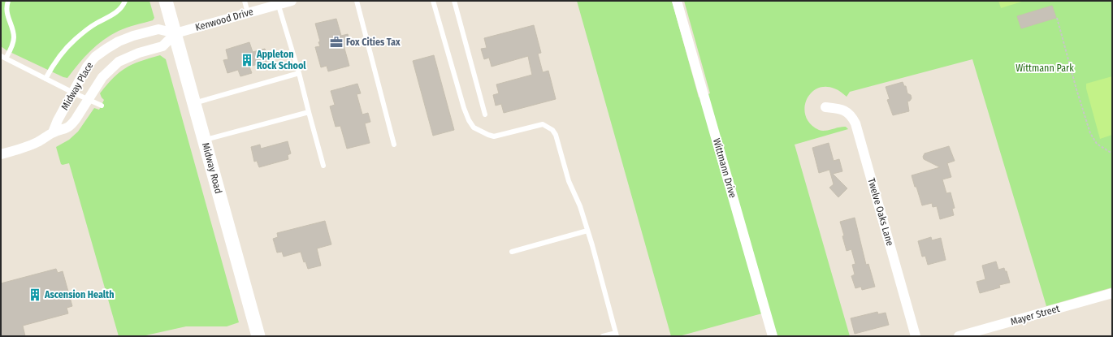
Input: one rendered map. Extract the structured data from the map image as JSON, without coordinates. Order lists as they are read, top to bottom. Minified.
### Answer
{"streets":{"main road":["Midway Road"],"street":["Kenwood Drive","Midway Place","Wittmann Drive","Twelve Oaks Lane","Mayer Street"]},"crossings":[["Kenwood Drive","Midway Place"],["Kenwood Drive","Midway Road"],["Midway Place","Midway Road"]],"parks":["Wittmann Park"],"places":{"office":["Fox Cities Tax"],"building":["Appleton Rock School","Ascension Health"]}}
